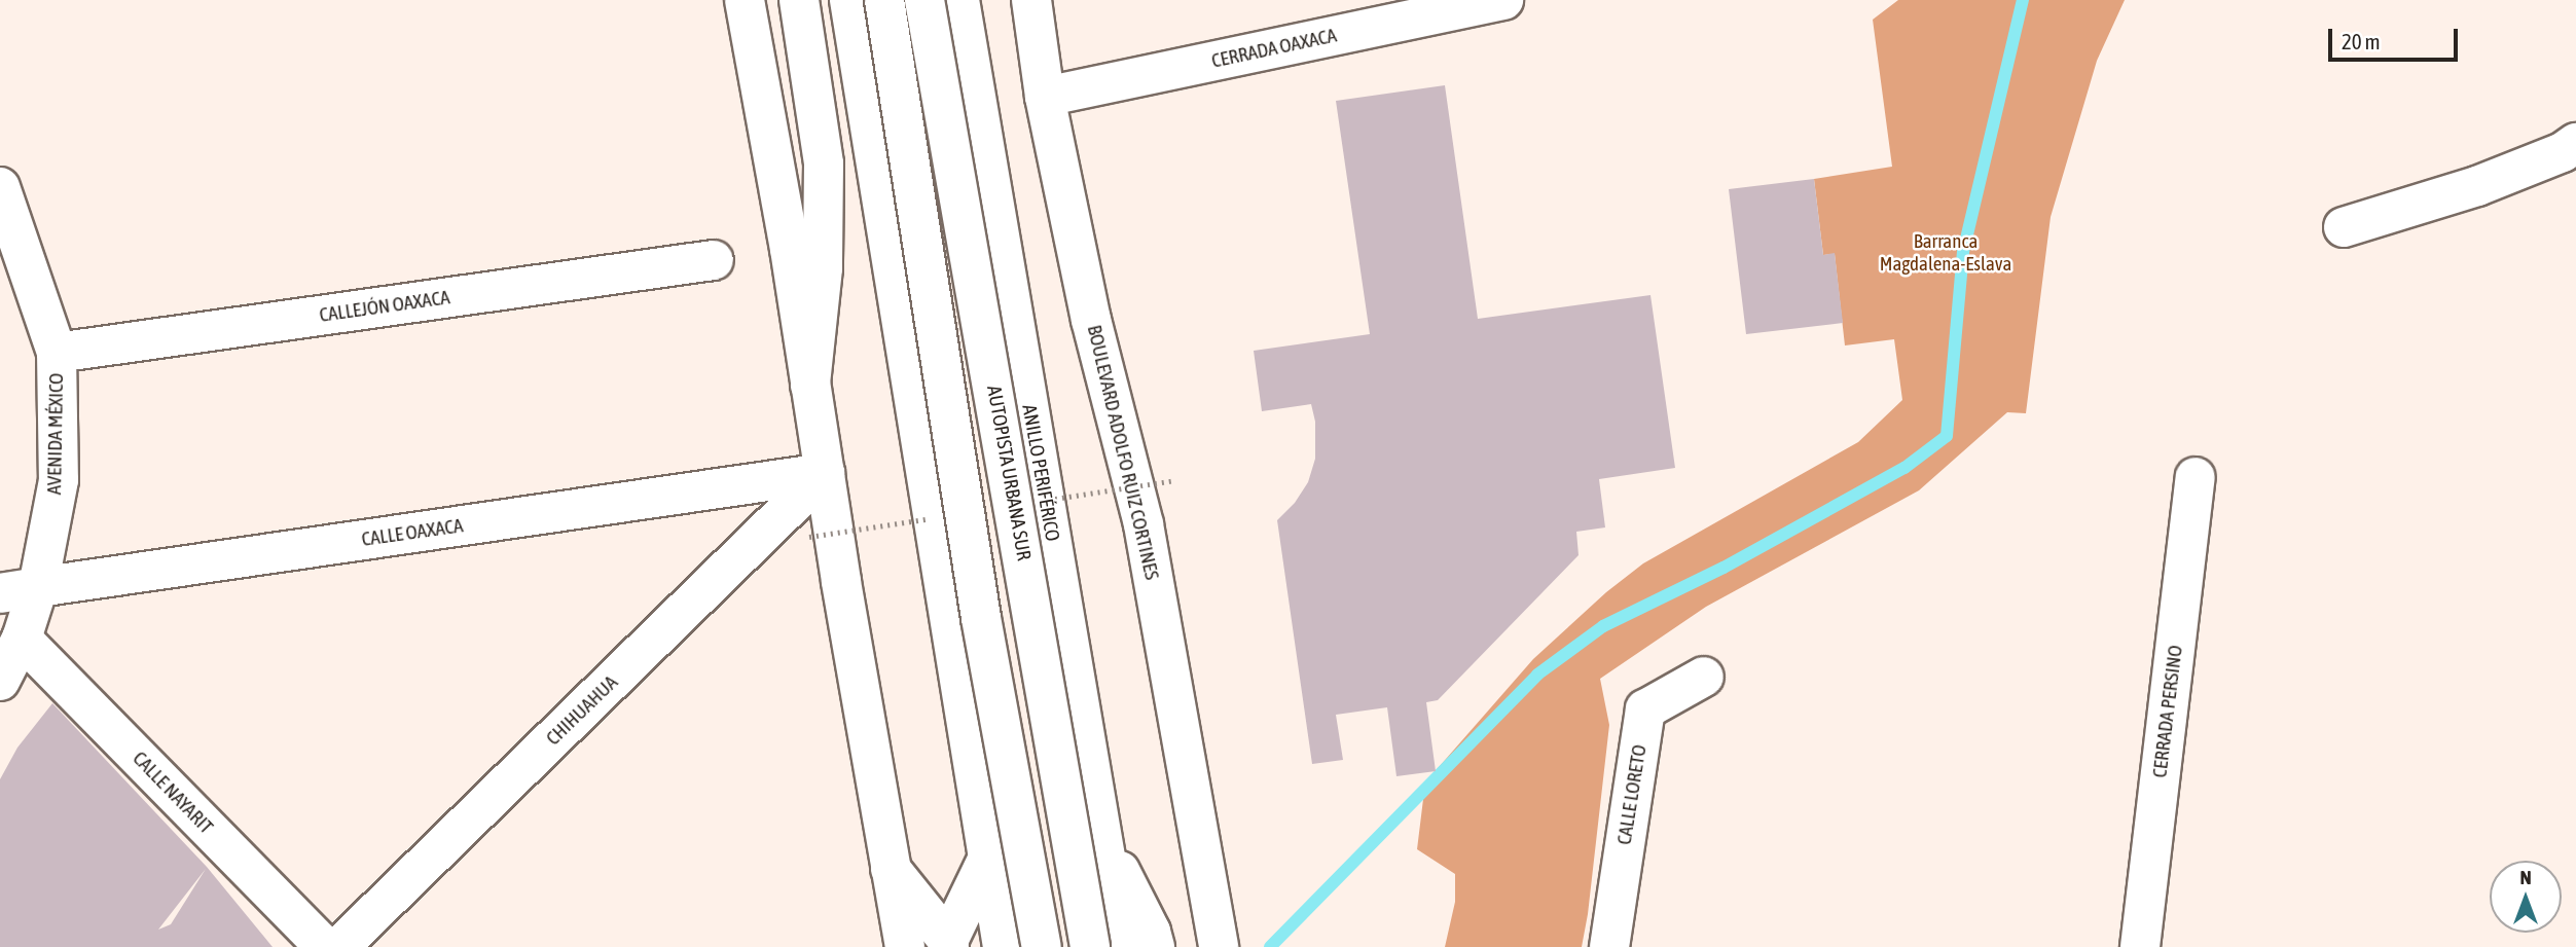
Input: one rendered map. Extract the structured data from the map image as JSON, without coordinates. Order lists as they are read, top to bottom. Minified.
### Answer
{"streets":{"main road":["CERRADA OAXACA","CALLEJÓN OAXACA","AVENIDA MÉXICO","BOULEVARD ADOLFO RUIZ CORTINES","AUTOPISTA URBANA SUR","ANILLO PERIFÉRICO","CALLE OAXACA","CHIHUAHUA","CERRADA PERSINO","CALLE NAYARIT","CALLE LORETO"]},"crossings":[["CERRADA OAXACA","BOULEVARD ADOLFO RUIZ CORTINES"],["CALLEJÓN OAXACA","AVENIDA MÉXICO"],["AVENIDA MÉXICO","CALLE OAXACA"],["AVENIDA MÉXICO","CALLE NAYARIT"],["CALLE OAXACA","CHIHUAHUA"]],"parks":["Barranca Magdalena-Eslava"],"scale_bar":"20 m","north":"top"}
